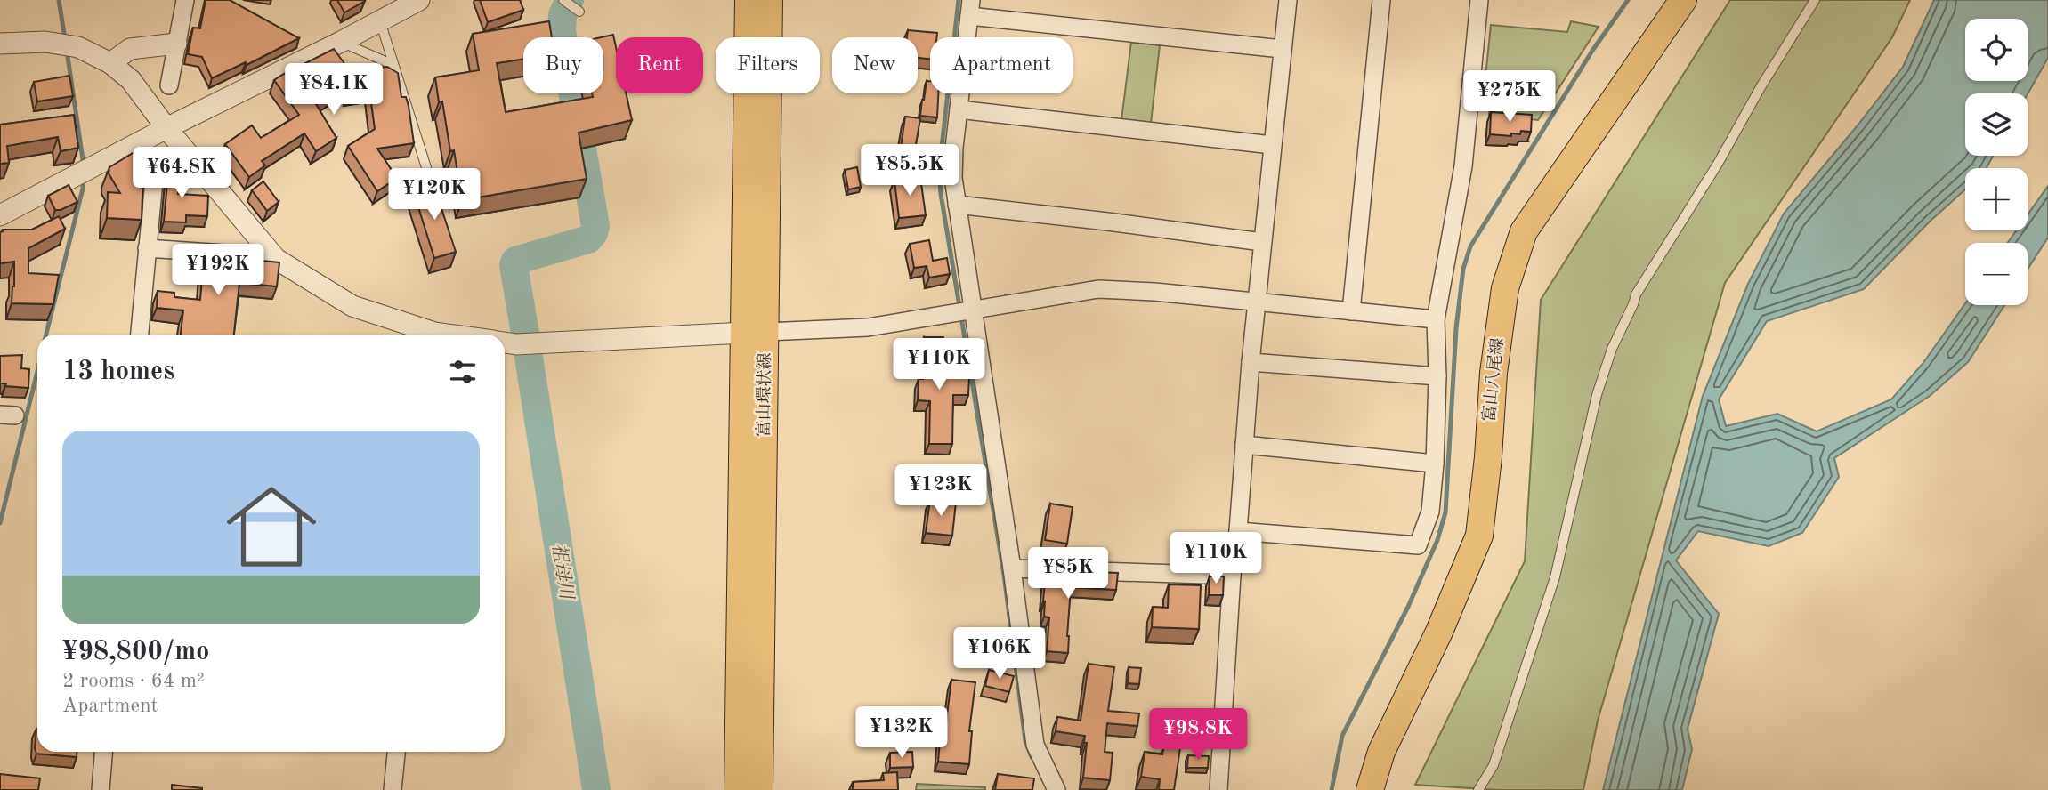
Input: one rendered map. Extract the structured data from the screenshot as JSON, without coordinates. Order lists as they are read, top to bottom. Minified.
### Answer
{"streets":{"main road":["富山八尾線","富山環状線"]},"water":["祖母川"],"page":{"map_buttons":["+","−"],"chip":["Buy","Rent","Filters","New","Apartment"],"price":["¥84.1K","¥275K","¥85.5K","¥64.8K","¥120K","¥192K","¥110K","¥123K","¥110K","¥85K","¥106K","¥132K","¥98.8K"],"heading":"13 homes","list":[{"name":"¥98,800/mo","note":"2 rooms · 64 m² · Apartment"}]}}
